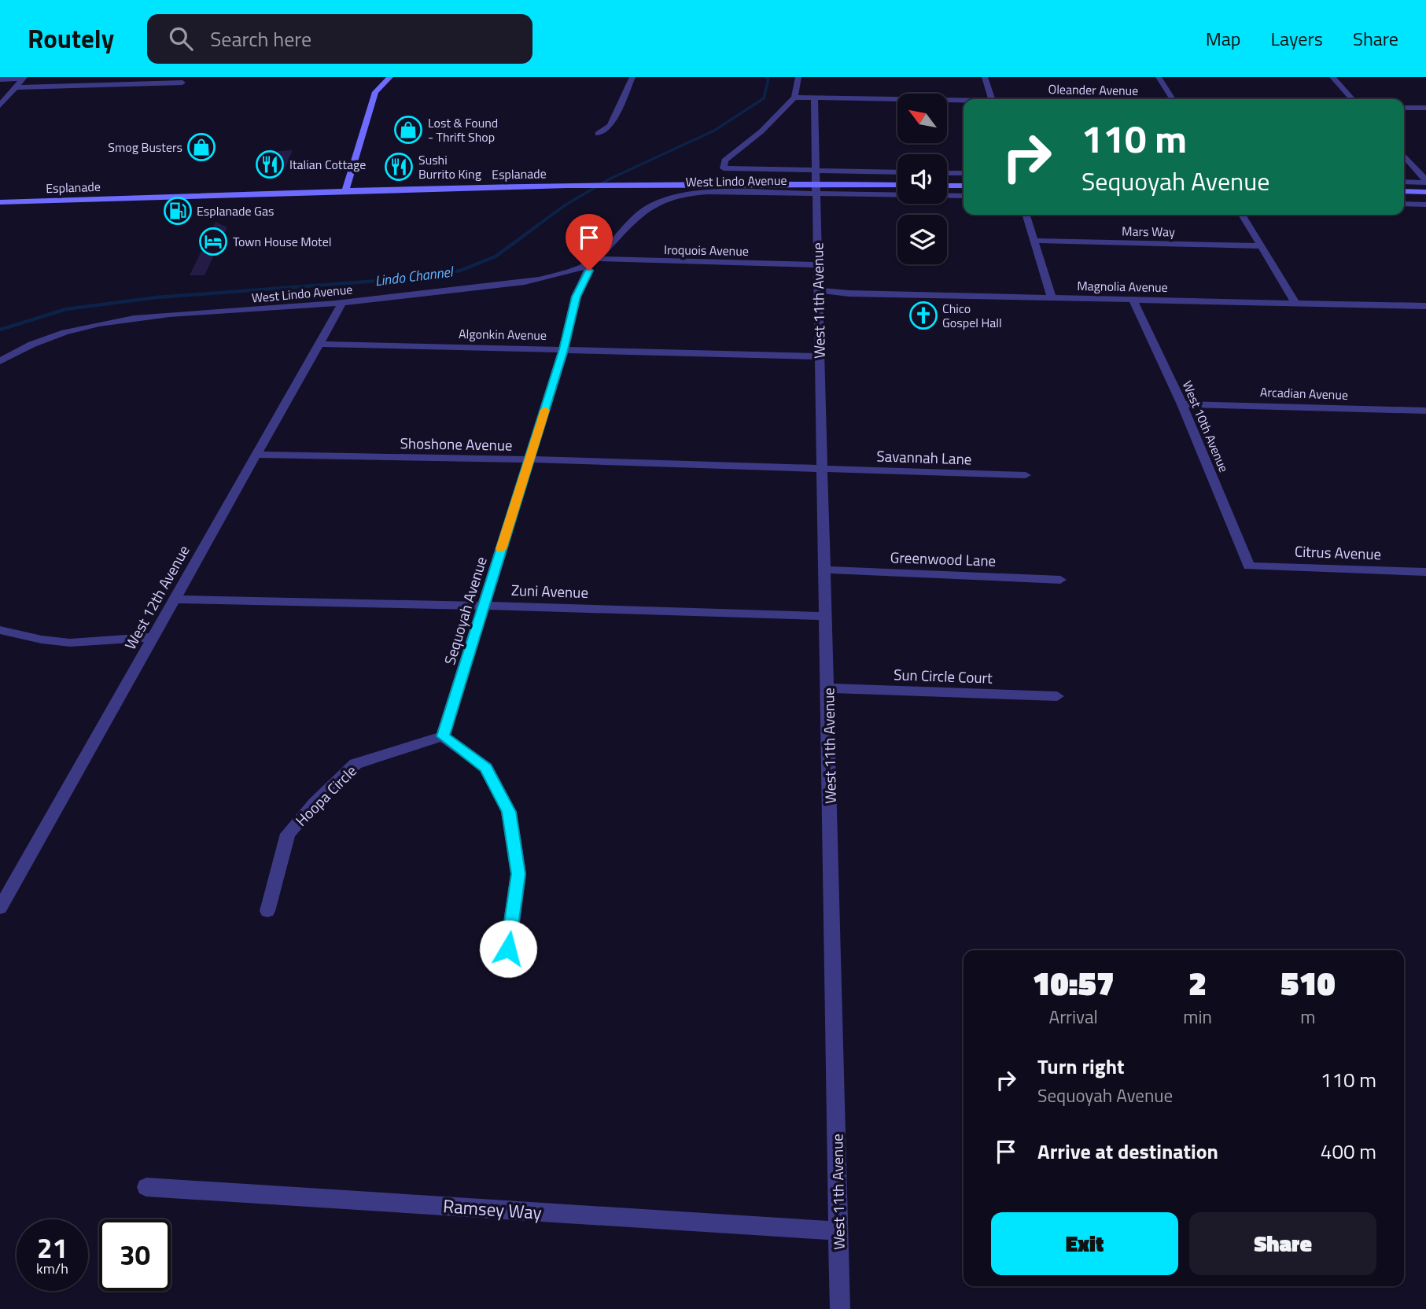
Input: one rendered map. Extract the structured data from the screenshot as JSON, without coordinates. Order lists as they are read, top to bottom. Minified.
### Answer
{"streets":{"main road":["Esplanade"],"street":["Oleander Avenue","West Lindo Avenue","Mars Way","Iroquois Avenue","Magnolia Avenue","West 11th Avenue","Algonkin Avenue","Arcadian Avenue","West 10th Avenue","Shoshone Avenue","Savannah Lane","Citrus Avenue","Greenwood Lane","Zuni Avenue","West 12th Avenue","Sequoyah Avenue","Sun Circle Court","Hoopa Circle","Ramsey Way"]},"crossings":[["Oleander Avenue","West 11th Avenue"],["Esplanade","West Lindo Avenue"],["Esplanade","West 11th Avenue"],["West Lindo Avenue","Iroquois Avenue"],["West Lindo Avenue","West 11th Avenue"],["West Lindo Avenue","West 12th Avenue"],["West Lindo Avenue","Sequoyah Avenue"],["Iroquois Avenue","West 11th Avenue"],["Iroquois Avenue","Sequoyah Avenue"],["Magnolia Avenue","West 11th Avenue"],["Magnolia Avenue","West 10th Avenue"],["West 11th Avenue","Algonkin Avenue"],["West 11th Avenue","Shoshone Avenue"],["West 11th Avenue","Savannah Lane"],["West 11th Avenue","Greenwood Lane"],["West 11th Avenue","Zuni Avenue"],["West 11th Avenue","Sun Circle Court"],["West 11th Avenue","Ramsey Way"],["Algonkin Avenue","West 12th Avenue"],["Algonkin Avenue","Sequoyah Avenue"],["Arcadian Avenue","West 10th Avenue"],["West 10th Avenue","Citrus Avenue"],["Shoshone Avenue","Savannah Lane"],["Shoshone Avenue","West 12th Avenue"],["Shoshone Avenue","Sequoyah Avenue"],["Zuni Avenue","West 12th Avenue"],["Zuni Avenue","Sequoyah Avenue"],["Sequoyah Avenue","Hoopa Circle"]],"water":["Lindo Channel"],"places":{"shop":["Lost & Found - Thrift Shop","Smog Busters"],"restaurant":["Italian Cottage","Sushi Burrito King"],"fuel station":["Esplanade Gas"],"hotel":["Town House Motel"],"church":["Chico Gospel Hall"]},"north":"top left","page":{"header":"Routely","search":"Search here","nav":["Map","Layers","Share"],"turn":["110 m","Sequoyah Avenue"],"eta":["10:57","Arrival","2","min","510","m"],"list":[{"name":"Turn right","note":"Sequoyah Avenue","value":"110 m"},{"name":"Arrive at destination","value":"400 m"}],"buttons":["Exit","Share"],"speed":"21 km/h","limit":"30"}}
